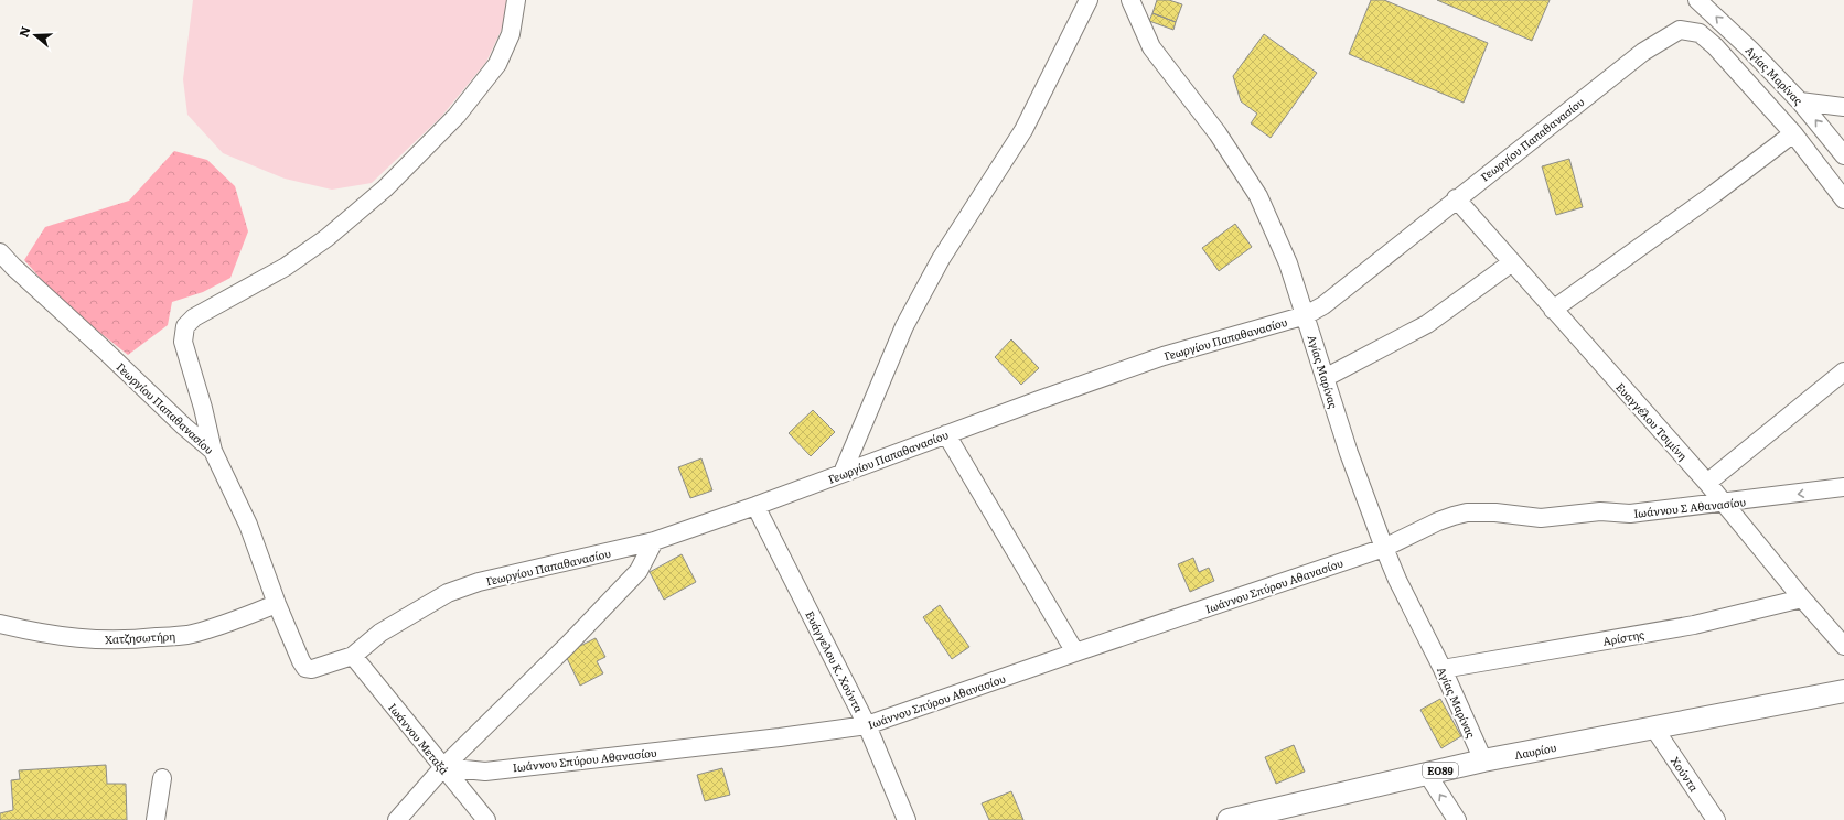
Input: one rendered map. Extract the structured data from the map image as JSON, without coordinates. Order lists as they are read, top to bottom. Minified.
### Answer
{"streets":{"main road":["Λαυρίου","ΕΟ89"],"street":["Αγίας Μαρίνας","Γεωργίου Παπαθανασίου","Ευαγγέλου Τσιμίνη","Ιωάννου Σ Αθανασίου","Ιωάννου Σπύρου Αθανασίου","Χατζησωτήρη","Αρίστης","Ευάγγελου Κ. Χούντα","Ιωάννου Μεταξά","Χούντα"]},"crossings":[["Αγίας Μαρίνας","Γεωργίου Παπαθανασίου"],["Αγίας Μαρίνας","Ιωάννου Σ Αθανασίου"],["Αγίας Μαρίνας","Ιωάννου Σπύρου Αθανασίου"],["Αγίας Μαρίνας","Αρίστης"],["Αγίας Μαρίνας","Λαυρίου"],["Γεωργίου Παπαθανασίου","Ευαγγέλου Τσιμίνη"],["Γεωργίου Παπαθανασίου","Χατζησωτήρη"],["Γεωργίου Παπαθανασίου","Ευάγγελου Κ. Χούντα"],["Γεωργίου Παπαθανασίου","Ιωάννου Μεταξά"],["Ευαγγέλου Τσιμίνη","Ιωάννου Σ Αθανασίου"],["Ευαγγέλου Τσιμίνη","Αρίστης"],["Ιωάννου Σ Αθανασίου","Ιωάννου Σπύρου Αθανασίου"],["Ιωάννου Σπύρου Αθανασίου","Ευάγγελου Κ. Χούντα"],["Ιωάννου Σπύρου Αθανασίου","Ιωάννου Μεταξά"],["Λαυρίου","Χούντα"]],"north":"left"}
